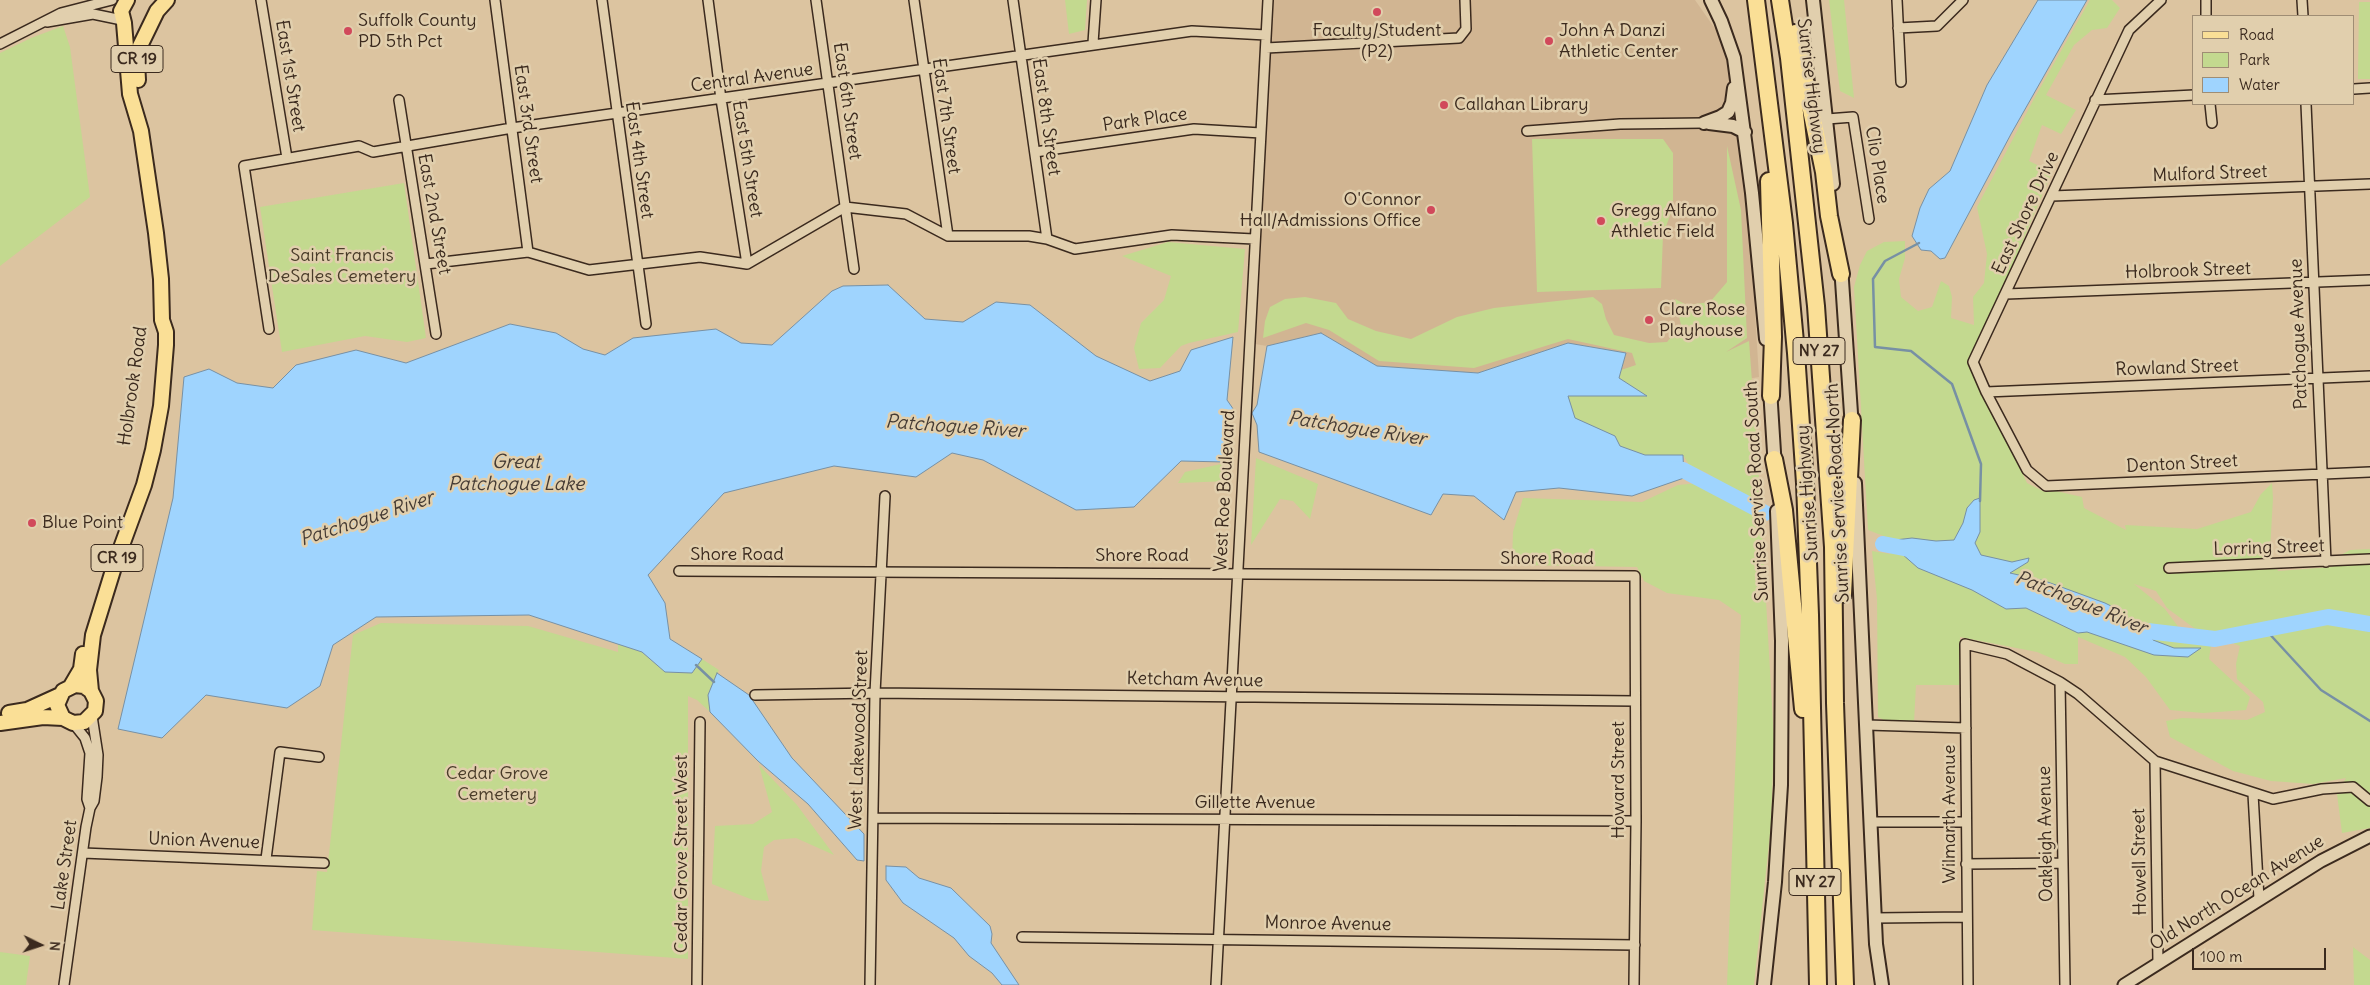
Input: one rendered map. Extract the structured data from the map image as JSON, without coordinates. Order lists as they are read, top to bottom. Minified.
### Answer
{"streets":{"highway":["Sunrise Highway","NY 27"],"main road":["CR 19","Holbrook Road","Sunrise Service Road South","Sunrise Service Road North"],"street":["East 1st Street","Central Avenue","East 6th Street","East 7th Street","East 8th Street","Park Place","East 3rd Street","East 5th Street","East 4th Street","Clio Place","Mulford Street","East Shore Drive","East 2nd Street","Holbrook Street","Patchogue Avenue","Rowland Street","Denton Street","West Roe Boulevard","Lorring Street","Shore Road","Ketcham Avenue","West Lakewood Street","Howard Street","Gillette Avenue","Wilmarth Avenue","Oakleigh Avenue","Union Avenue","Cedar Grove Street West","Howell Street","Lake Street","Old North Ocean Avenue","Monroe Avenue"]},"crossings":[["CR 19","Holbrook Road"],["East 1st Street","Central Avenue"],["Central Avenue","East 6th Street"],["Central Avenue","East 7th Street"],["Central Avenue","East 8th Street"],["Central Avenue","East 3rd Street"],["Central Avenue","East 5th Street"],["Central Avenue","East 4th Street"],["Central Avenue","East 2nd Street"],["Central Avenue","West Roe Boulevard"],["East 8th Street","Park Place"],["Park Place","West Roe Boulevard"],["Clio Place","Sunrise Service Road North"],["Mulford Street","East Shore Drive"],["Mulford Street","Patchogue Avenue"],["East Shore Drive","Holbrook Street"],["East Shore Drive","Rowland Street"],["East Shore Drive","Denton Street"],["Holbrook Street","Patchogue Avenue"],["Patchogue Avenue","Rowland Street"],["Patchogue Avenue","Denton Street"],["Patchogue Avenue","Lorring Street"],["West Roe Boulevard","Shore Road"],["West Roe Boulevard","Ketcham Avenue"],["West Roe Boulevard","Gillette Avenue"],["West Roe Boulevard","Monroe Avenue"],["Shore Road","West Lakewood Street"],["Shore Road","Howard Street"],["Ketcham Avenue","West Lakewood Street"],["Ketcham Avenue","Howard Street"],["West Lakewood Street","Gillette Avenue"],["Howard Street","Gillette Avenue"],["Howard Street","Monroe Avenue"],["Wilmarth Avenue","Oakleigh Avenue"],["Union Avenue","Lake Street"],["Howell Street","Old North Ocean Avenue"]],"water":["Patchogue River","Great Patchogue Lake"],"parks":["Saint Francis DeSales Cemetery","Cedar Grove Cemetery"],"places":["Faculty/Student (P2)","Suffolk County PD 5th Pct","John A Danzi Athletic Center","Callahan Library","O'Connor Hall/Admissions Office","Gregg Alfano Athletic Field","Clare Rose Playhouse","Blue Point"],"legend":["Road","Park","Water"],"scale_bar":"100 m","north":"right"}
